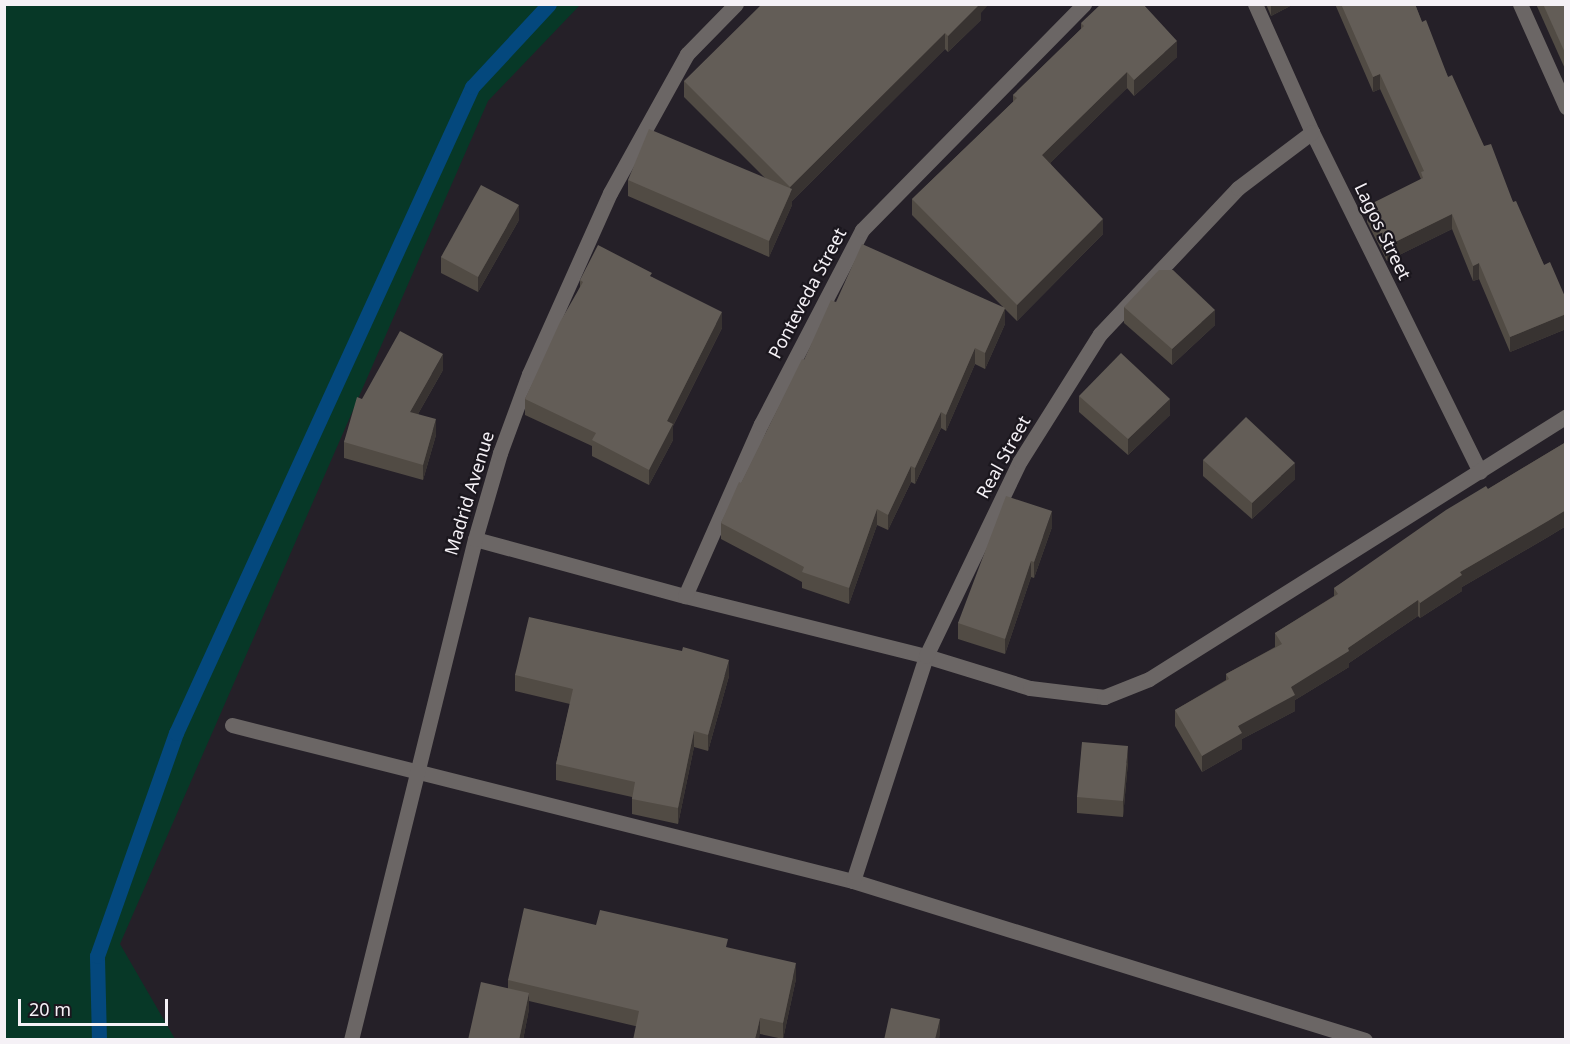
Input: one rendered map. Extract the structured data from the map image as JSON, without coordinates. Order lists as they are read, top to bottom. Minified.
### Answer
{"streets":{"street":["Lagos Street","Ponteveda Street","Real Street","Madrid Avenue"]},"crossings":[["Lagos Street","Real Street"]],"scale_bar":"20 m"}
